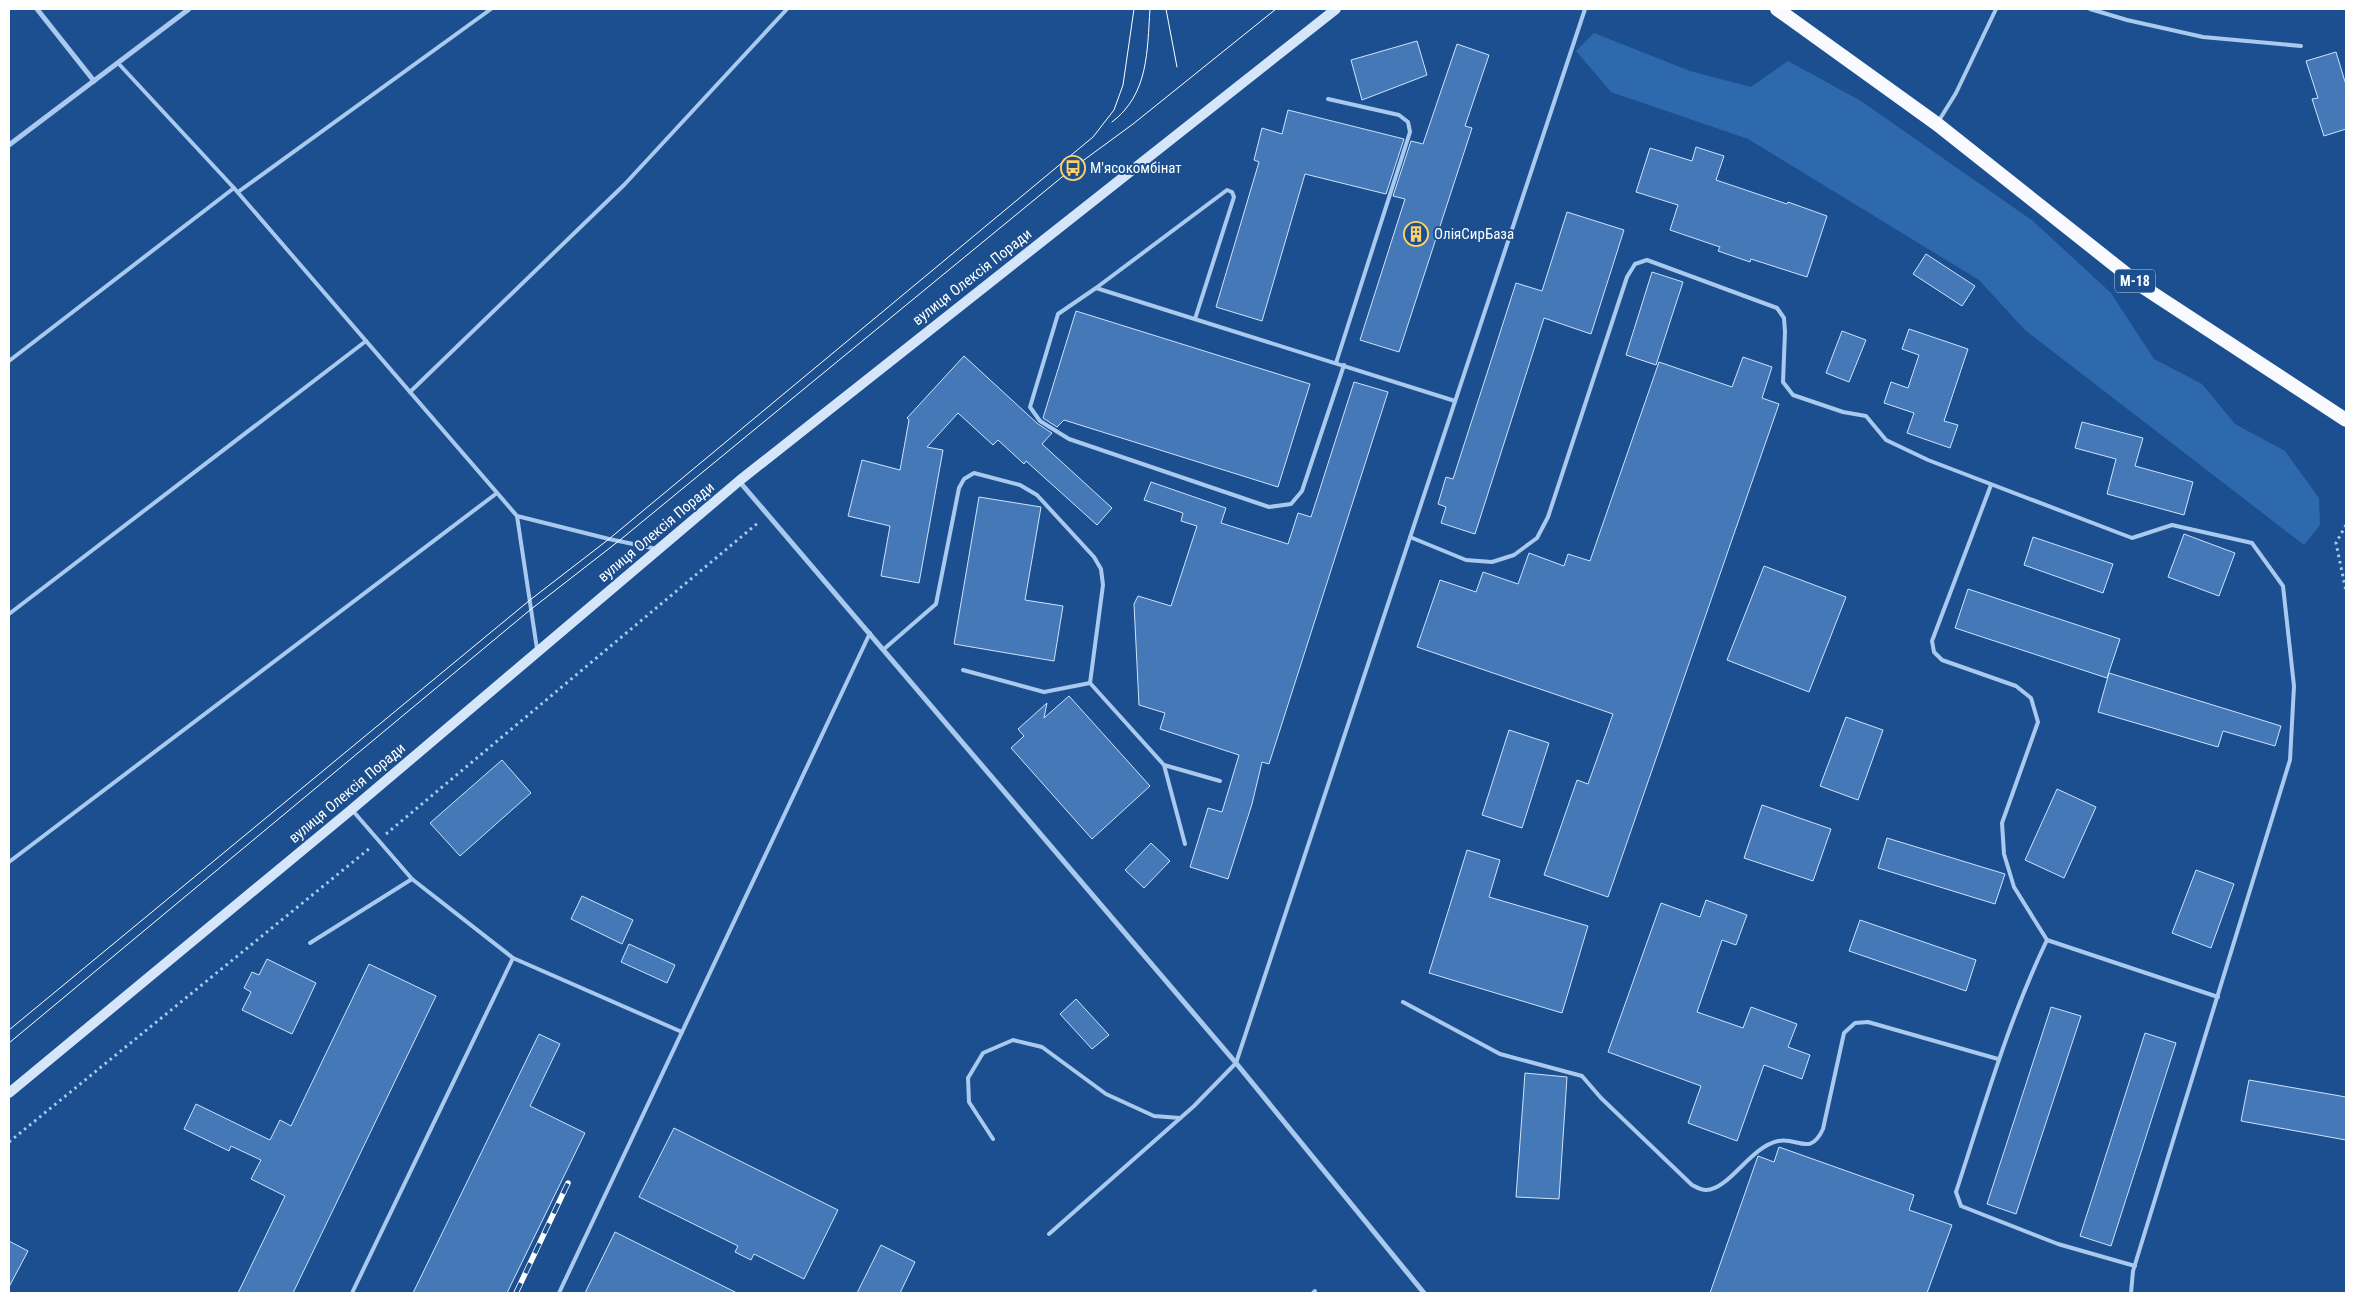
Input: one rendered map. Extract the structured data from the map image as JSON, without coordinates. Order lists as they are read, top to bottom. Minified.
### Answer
{"streets":{"highway":["М-18"],"main road":["вулиця Олексія Поради"]},"places":{"bus stop":["М'ясокомбінат"],"building":["ОліяСирБаза"]}}
